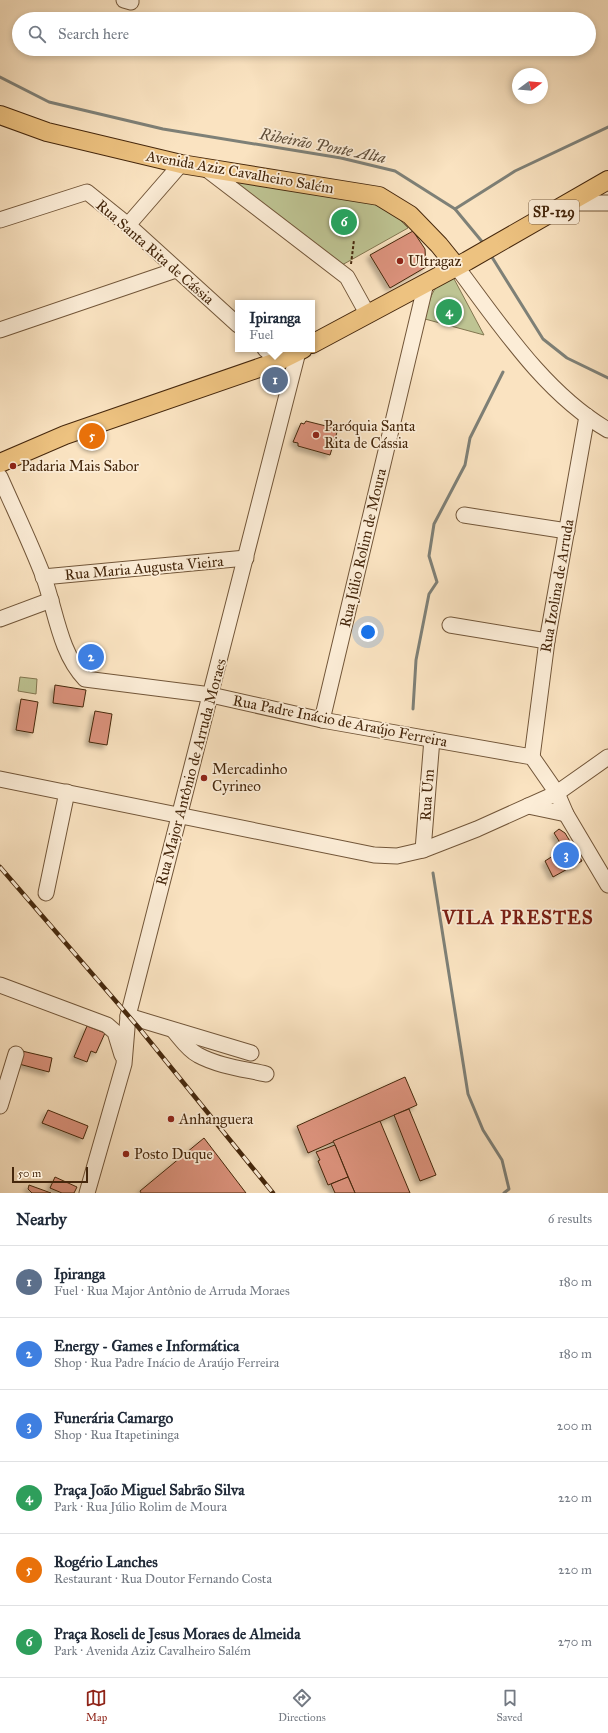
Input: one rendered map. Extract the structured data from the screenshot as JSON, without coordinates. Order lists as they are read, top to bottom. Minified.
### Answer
{"streets":{"main road":["Avenida Aziz Cavalheiro Salém","SP-129"],"street":["Rua Santa Rita de Cássia","Rua Júlio Rolim de Moura","Rua Maria Augusta Vieira","Rua Izolina de Arruda","Rua Padre Inácio de Araújo Ferreira","Rua Major Antônio de Arruda Moraes","Rua Um"]},"crossings":[["Avenida Aziz Cavalheiro Salém","SP-129"],["Rua Júlio Rolim de Moura","Rua Padre Inácio de Araújo Ferreira"],["Rua Maria Augusta Vieira","Rua Padre Inácio de Araújo Ferreira"],["Rua Maria Augusta Vieira","Rua Major Antônio de Arruda Moraes"],["Rua Izolina de Arruda","Rua Padre Inácio de Araújo Ferreira"],["Rua Padre Inácio de Araújo Ferreira","Rua Major Antônio de Arruda Moraes"],["Rua Padre Inácio de Araújo Ferreira","Rua Um"]],"districts":["VILA PRESTES"],"water":["Ribeirão Ponte Alta"],"places":["Ultragaz","Paróquia Santa Rita de Cássia","Padaria Mais Sabor","Mercadinho Cyrineo","Anhanguera","Posto Duque"],"scale_bar":"50 m","north":"right","page":{"search":"Search here","pins":["6","4","1","5","2","3"],"popup":["Ipiranga","Fuel"],"scale":"50 m","heading":["Nearby","6 results"],"list":[{"mark":"1","name":"Ipiranga","note":"Fuel · Rua Major Antônio de Arruda Moraes","value":"180 m"},{"mark":"2","name":"Energy - Games e Informática","note":"Shop · Rua Padre Inácio de Araújo Ferreira","value":"180 m"},{"mark":"3","name":"Funerária Camargo","note":"Shop · Rua Itapetininga","value":"200 m"},{"mark":"4","name":"Praça João Miguel Sabrão Silva","note":"Park · Rua Júlio Rolim de Moura","value":"220 m"},{"mark":"5","name":"Rogério Lanches","note":"Restaurant · Rua Doutor Fernando Costa","value":"220 m"},{"mark":"6","name":"Praça Roseli de Jesus Moraes de Almeida","note":"Park · Avenida Aziz Cavalheiro Salém","value":"270 m"}],"nav":["Map","Directions","Saved"]}}
